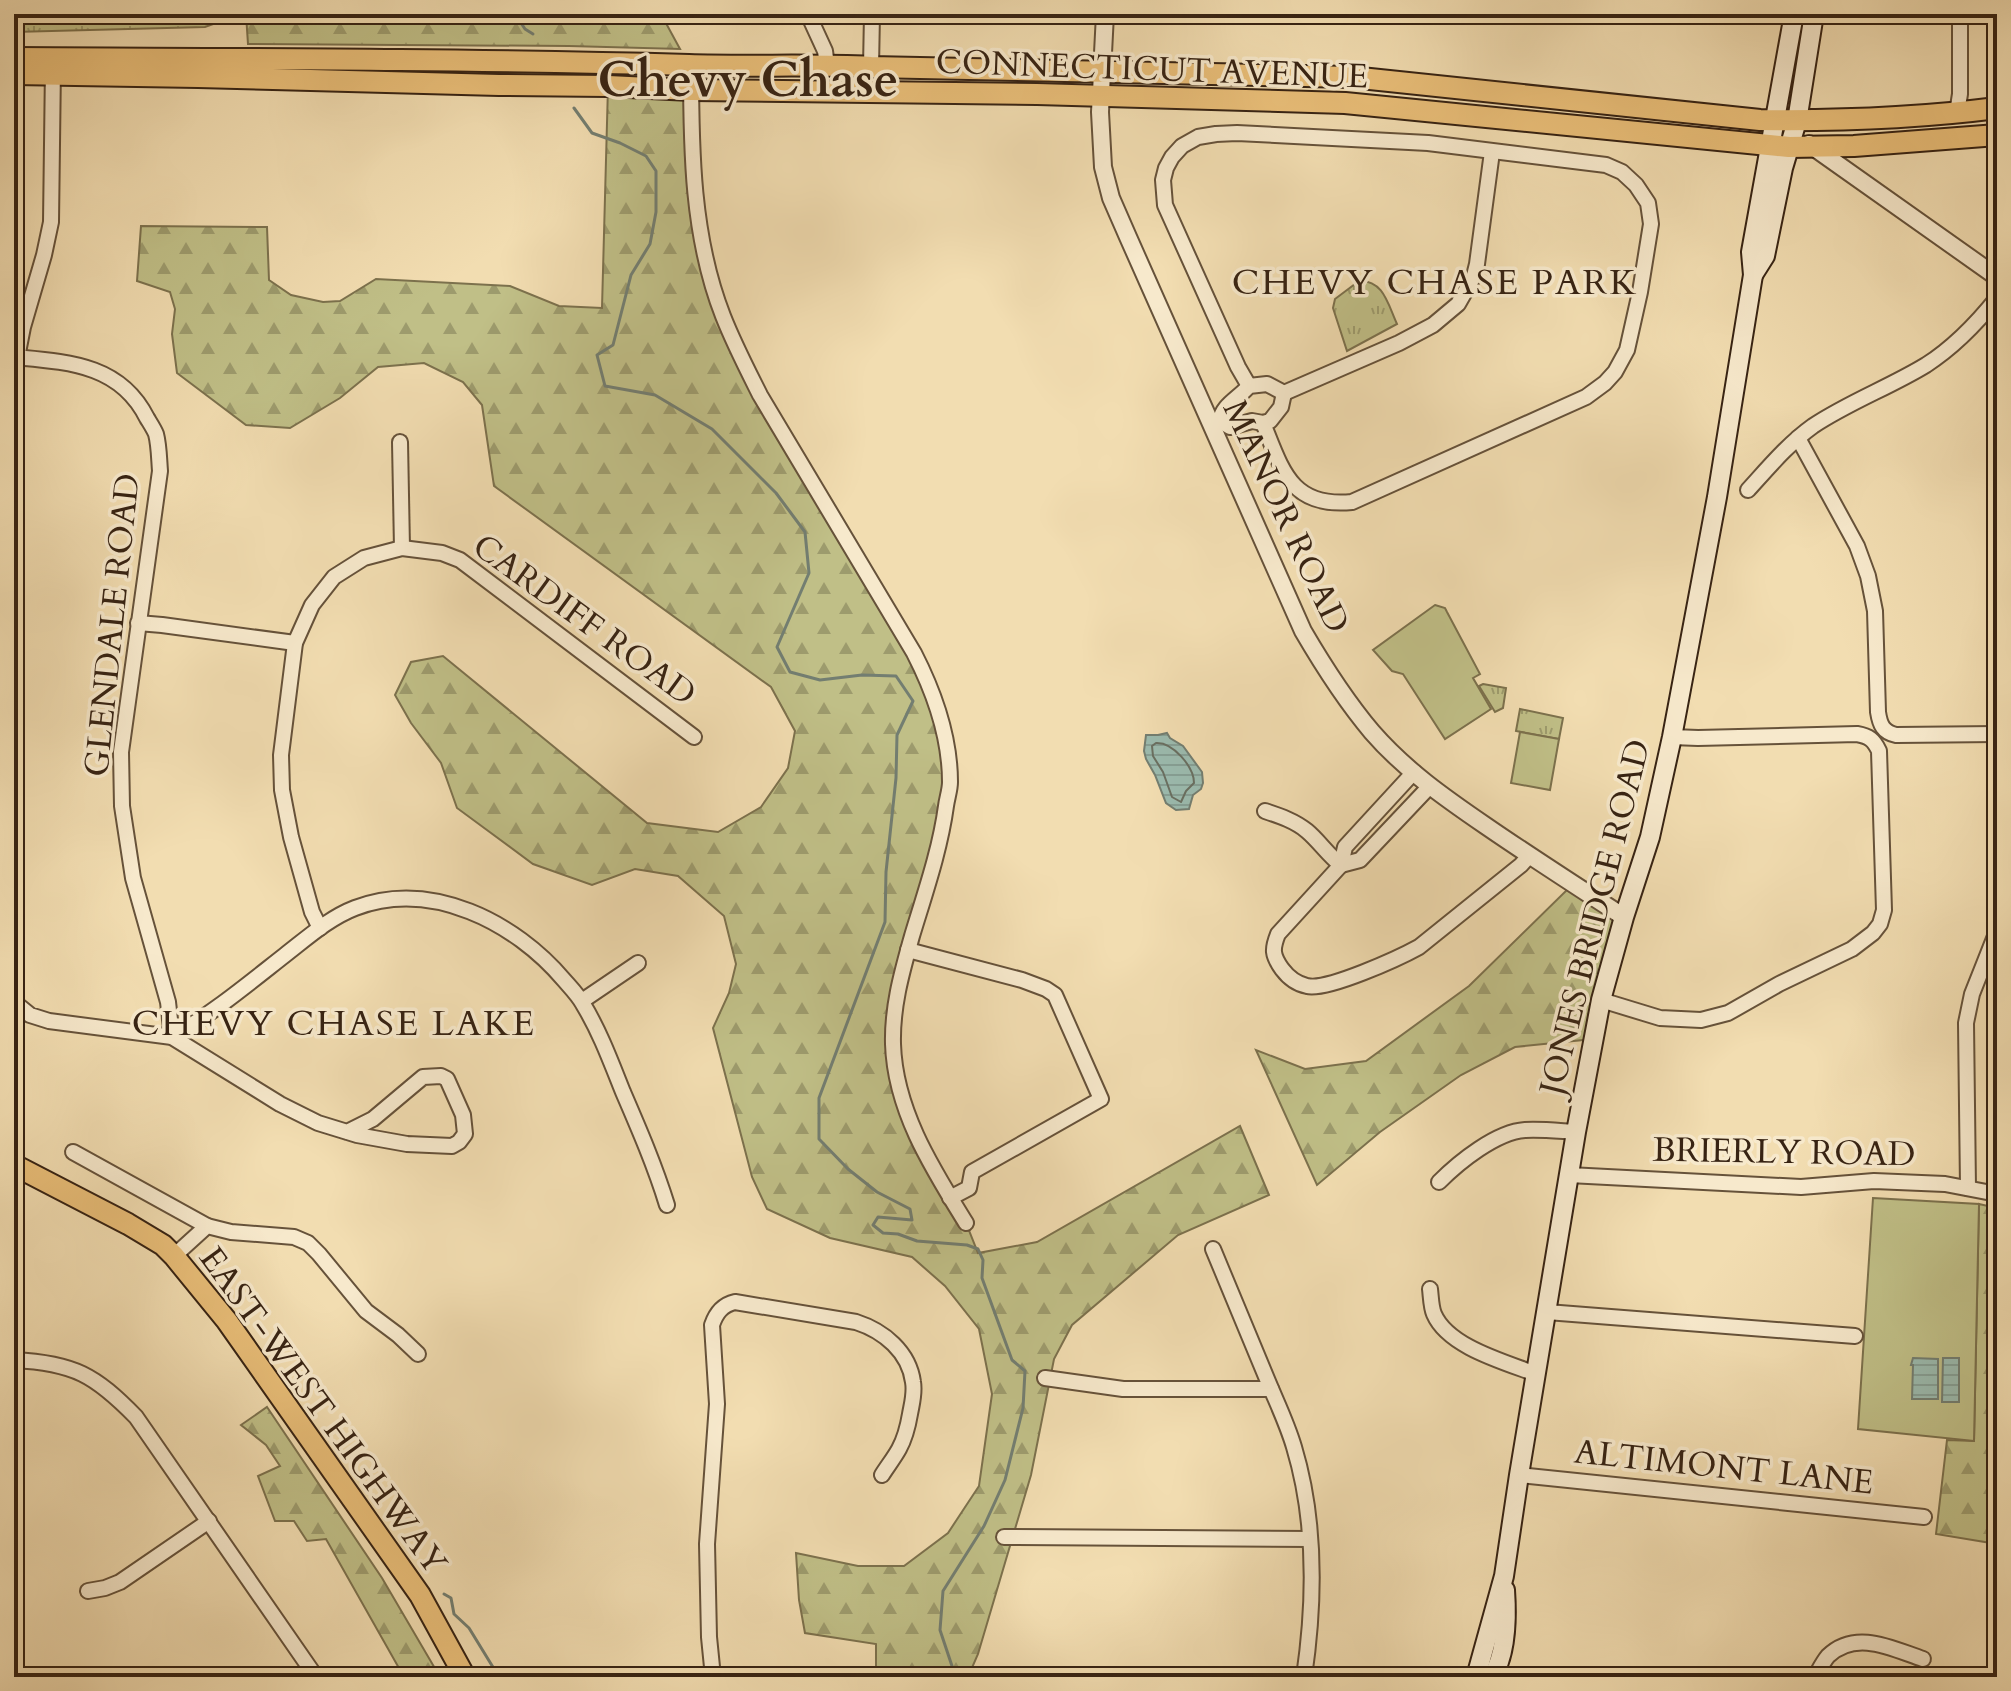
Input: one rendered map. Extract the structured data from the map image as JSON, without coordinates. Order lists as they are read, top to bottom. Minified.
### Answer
{"streets":{"main road":["CONNECTICUT AVENUE","JONES BRIDGE ROAD","EAST-WEST HIGHWAY"],"street":["MANOR ROAD","CARDIFF ROAD","GLENDALE ROAD","BRIERLY ROAD","ALTIMONT LANE"]},"crossings":[["CONNECTICUT AVENUE","MANOR ROAD"],["CONNECTICUT AVENUE","JONES BRIDGE ROAD"],["MANOR ROAD","JONES BRIDGE ROAD"],["JONES BRIDGE ROAD","BRIERLY ROAD"],["JONES BRIDGE ROAD","ALTIMONT LANE"]],"districts":["Chevy Chase","CHEVY CHASE PARK","CHEVY CHASE LAKE"]}
